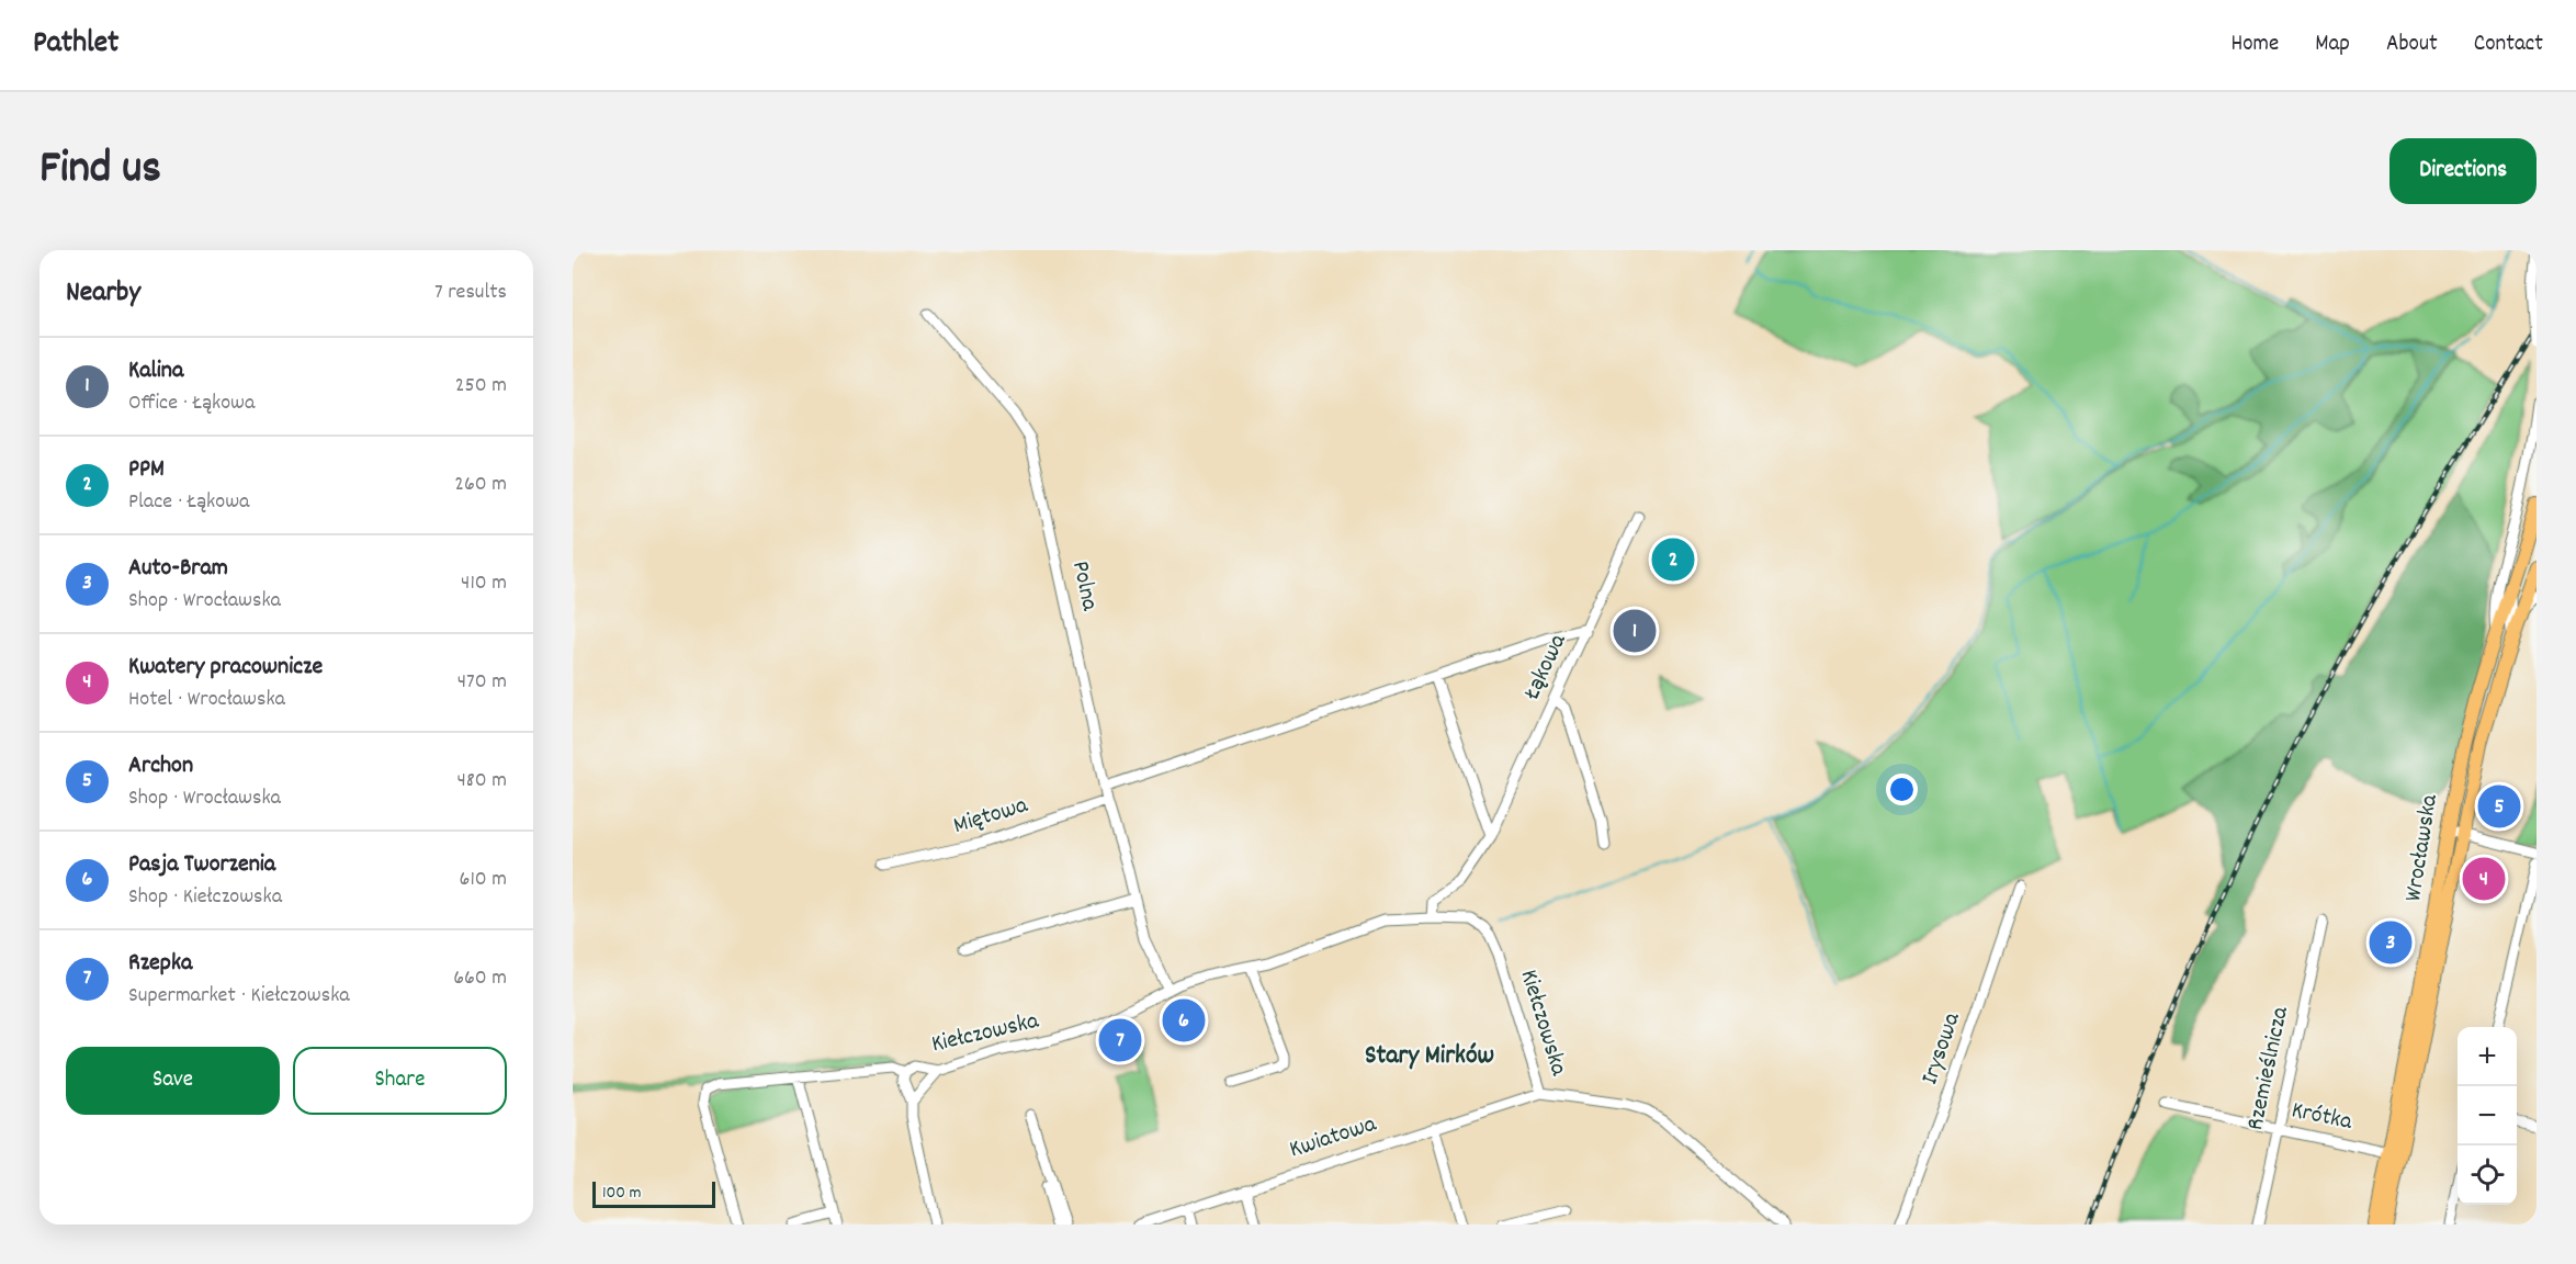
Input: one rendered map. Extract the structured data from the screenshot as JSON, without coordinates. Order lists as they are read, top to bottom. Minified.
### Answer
{"streets":{"main road":["Wrocławska"],"street":["Polna","Łąkowa","Miętowa","Kiełczowska","Irysowa","Rzemieślnicza","Krótka","Kwiatowa"]},"crossings":[["Polna","Miętowa"],["Polna","Kiełczowska"],["Łąkowa","Kiełczowska"],["Wrocławska","Krótka"],["Kiełczowska","Kwiatowa"],["Rzemieślnicza","Krótka"]],"districts":["Stary Mirków"],"scale_bar":"100 m","page":{"header":"Pathlet","nav":["Home","Map","About","Contact"],"title":"Find us","buttons":["Directions",["Save","Share"]],"heading":["Nearby","7 results"],"list":[{"mark":"1","name":"Kalina","note":"Office · Łąkowa","value":"250 m"},{"mark":"2","name":"PPM","note":"Place · Łąkowa","value":"260 m"},{"mark":"3","name":"Auto-Bram","note":"Shop · Wrocławska","value":"410 m"},{"mark":"4","name":"Kwatery pracownicze","note":"Hotel · Wrocławska","value":"470 m"},{"mark":"5","name":"Archon","note":"Shop · Wrocławska","value":"480 m"},{"mark":"6","name":"Pasja Tworzenia","note":"Shop · Kiełczowska","value":"610 m"},{"mark":"7","name":"Rzepka","note":"Supermarket · Kiełczowska","value":"660 m"}],"pins":["2","1","5","4","3","6","7"],"map_buttons":["+","−"],"scale":"100 m"}}
